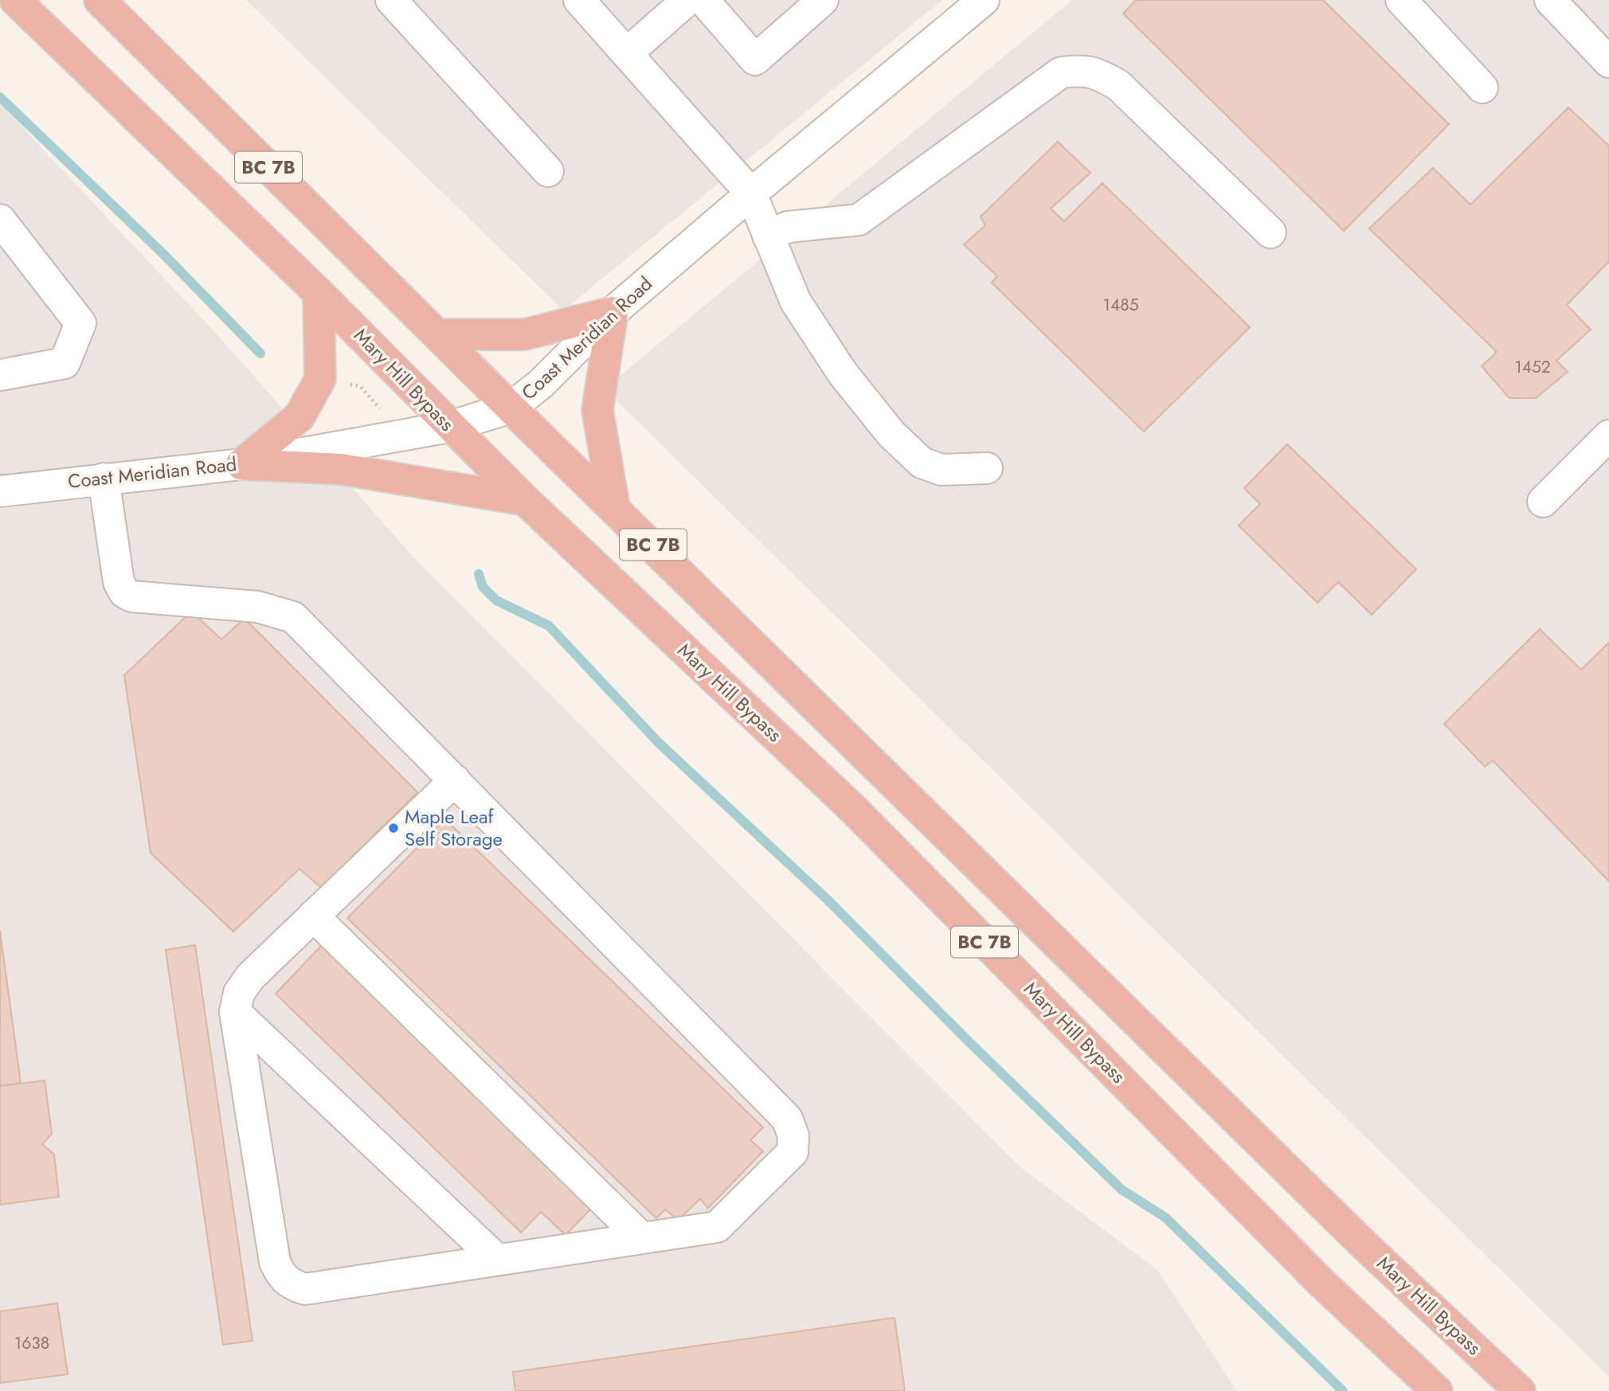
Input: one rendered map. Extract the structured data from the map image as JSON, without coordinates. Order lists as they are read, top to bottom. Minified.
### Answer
{"streets":{"highway":["BC 7B","Mary Hill Bypass"],"street":["Coast Meridian Road"]},"crossings":[["Coast Meridian Road","Mary Hill Bypass"]],"places":["Maple Leaf Self Storage"],"house_numbers":["1485","1452","1638"]}
